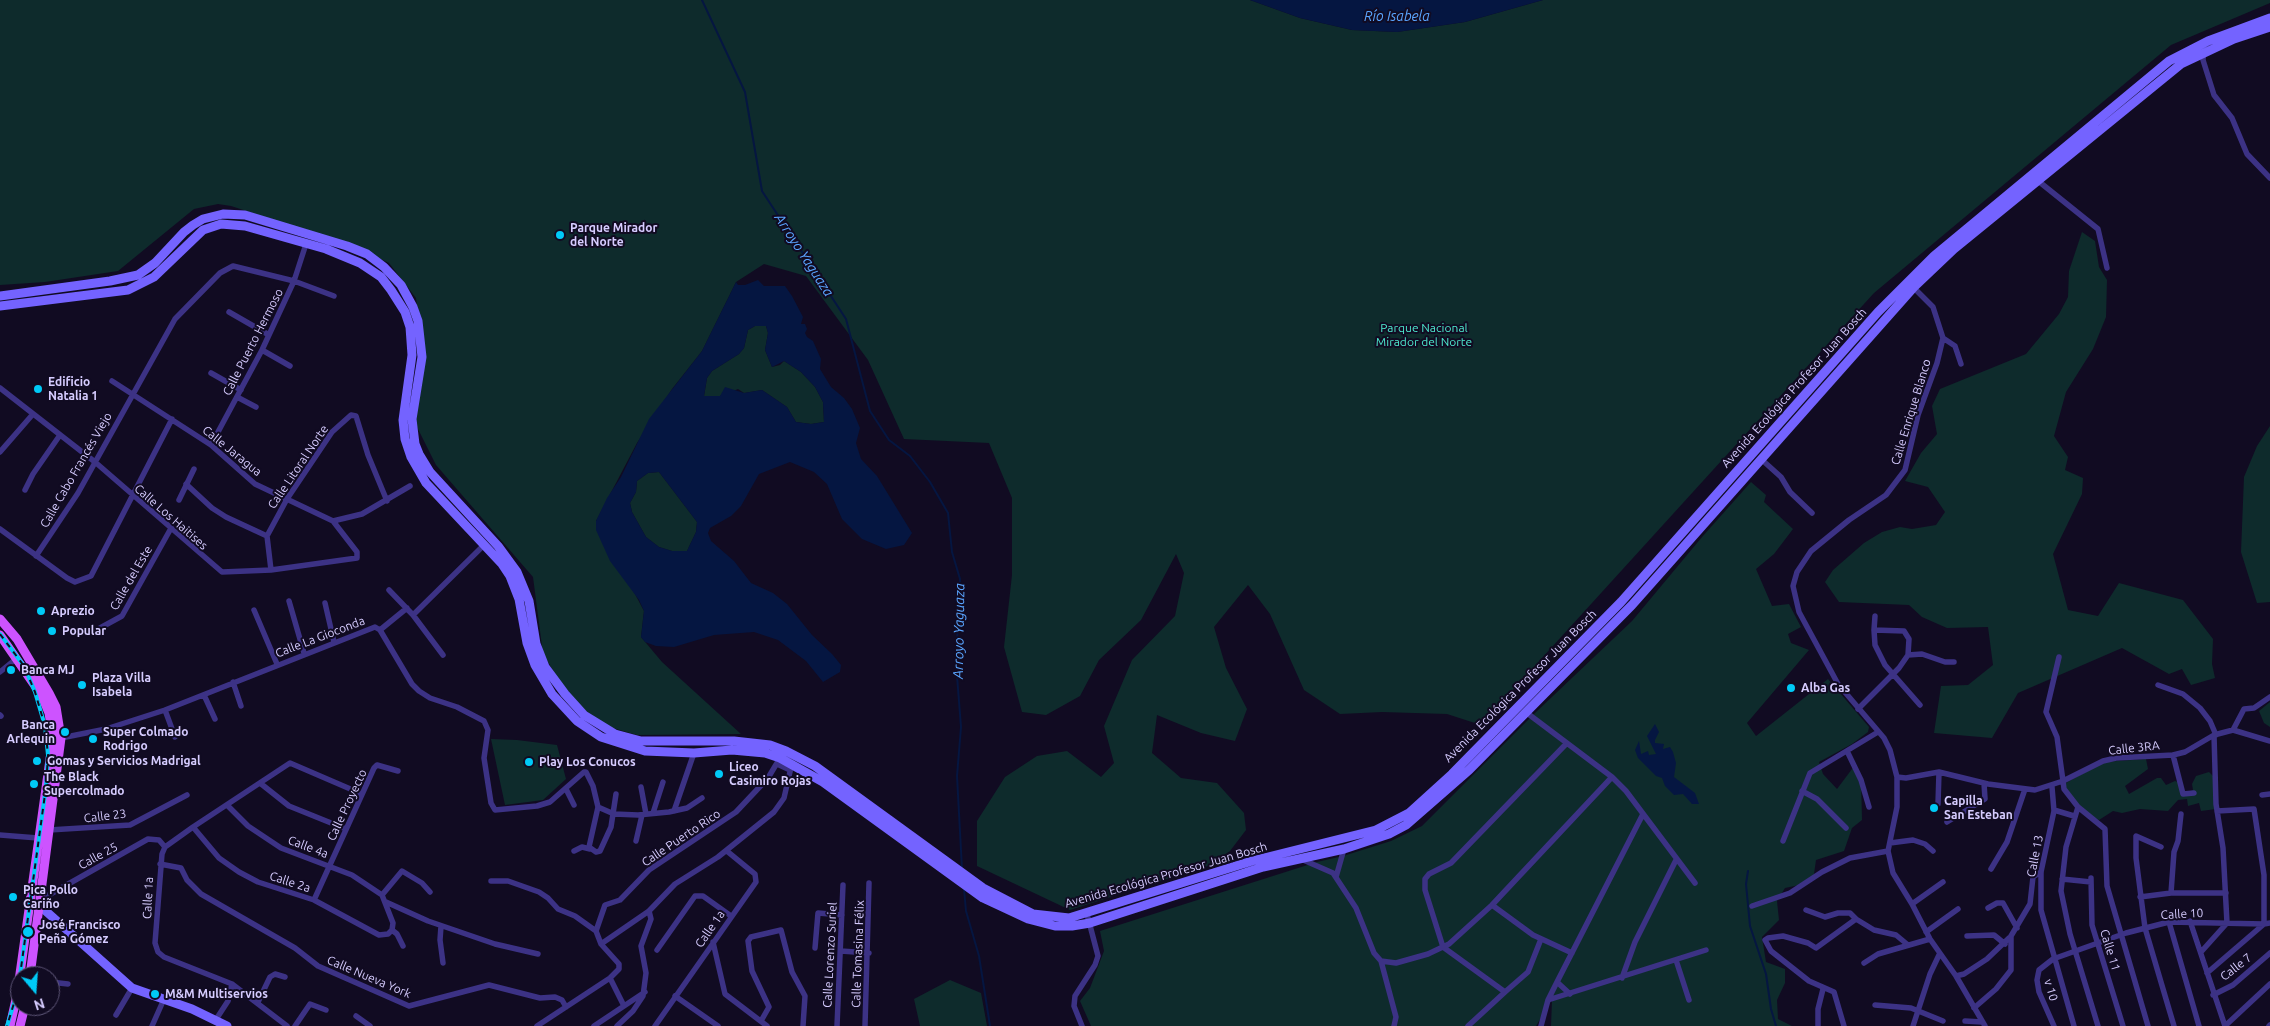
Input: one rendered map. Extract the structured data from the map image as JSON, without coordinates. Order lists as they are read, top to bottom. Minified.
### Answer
{"streets":{"street":["Calle Puerto Hermoso","Avenida Ecológica Profesor Juan Bosch","Calle Enrique Blanco","Calle Jaragua","Calle Litoral Norte","Calle Cabo Francés Viejo","Calle Los Haitises","Calle del Este","Calle La Gioconda","Calle 3RA","Calle Proyecto","Calle 23","Calle Puerto Rico","Calle 4a","Calle 25","Calle 13","Calle 2a","Calle 1a","Calle 10","Calle 11","Calle Tomasina Félix","Calle Lorenzo Suriel","Calle 7","Calle Nueva York","v 10"]},"crossings":[["Calle Puerto Hermoso","Avenida Ecológica Profesor Juan Bosch"],["Calle Puerto Hermoso","Calle Jaragua"],["Calle Puerto Hermoso","Calle Cabo Francés Viejo"],["Avenida Ecológica Profesor Juan Bosch","Calle Puerto Rico"],["Calle Jaragua","Calle Litoral Norte"],["Calle Jaragua","Calle Cabo Francés Viejo"],["Calle Jaragua","Calle Los Haitises"],["Calle Cabo Francés Viejo","Calle Los Haitises"],["Calle Los Haitises","Calle del Este"],["Calle 3RA","Calle 13"],["Calle Proyecto","Calle 4a"],["Calle Proyecto","Calle 2a"],["Calle 4a","Calle 2a"],["Calle 25","Calle 1a"],["Calle 13","v 10"],["Calle 1a","Calle Nueva York"],["Calle 10","Calle 11"],["Calle 10","v 10"]],"water":["Río Isabela","Arroyo Yaguaza"],"parks":["Parque Nacional Mirador del Norte"],"places":["Parque Mirador del Norte","Edificio Natalia 1","Aprezio","Popular","Banca MJ","Plaza Villa Isabela","Alba Gas","Banca Arlequin","Super Colmado Rodrigo","Gomas y Servicios Madrigal","Play Los Conucos","Liceo Casimiro Rojas","The Black Supercolmado","Capilla San Esteban","Pica Pollo Cariño","José Francisco Peña Gómez","M&M Multiservios"],"north":"bottom"}
